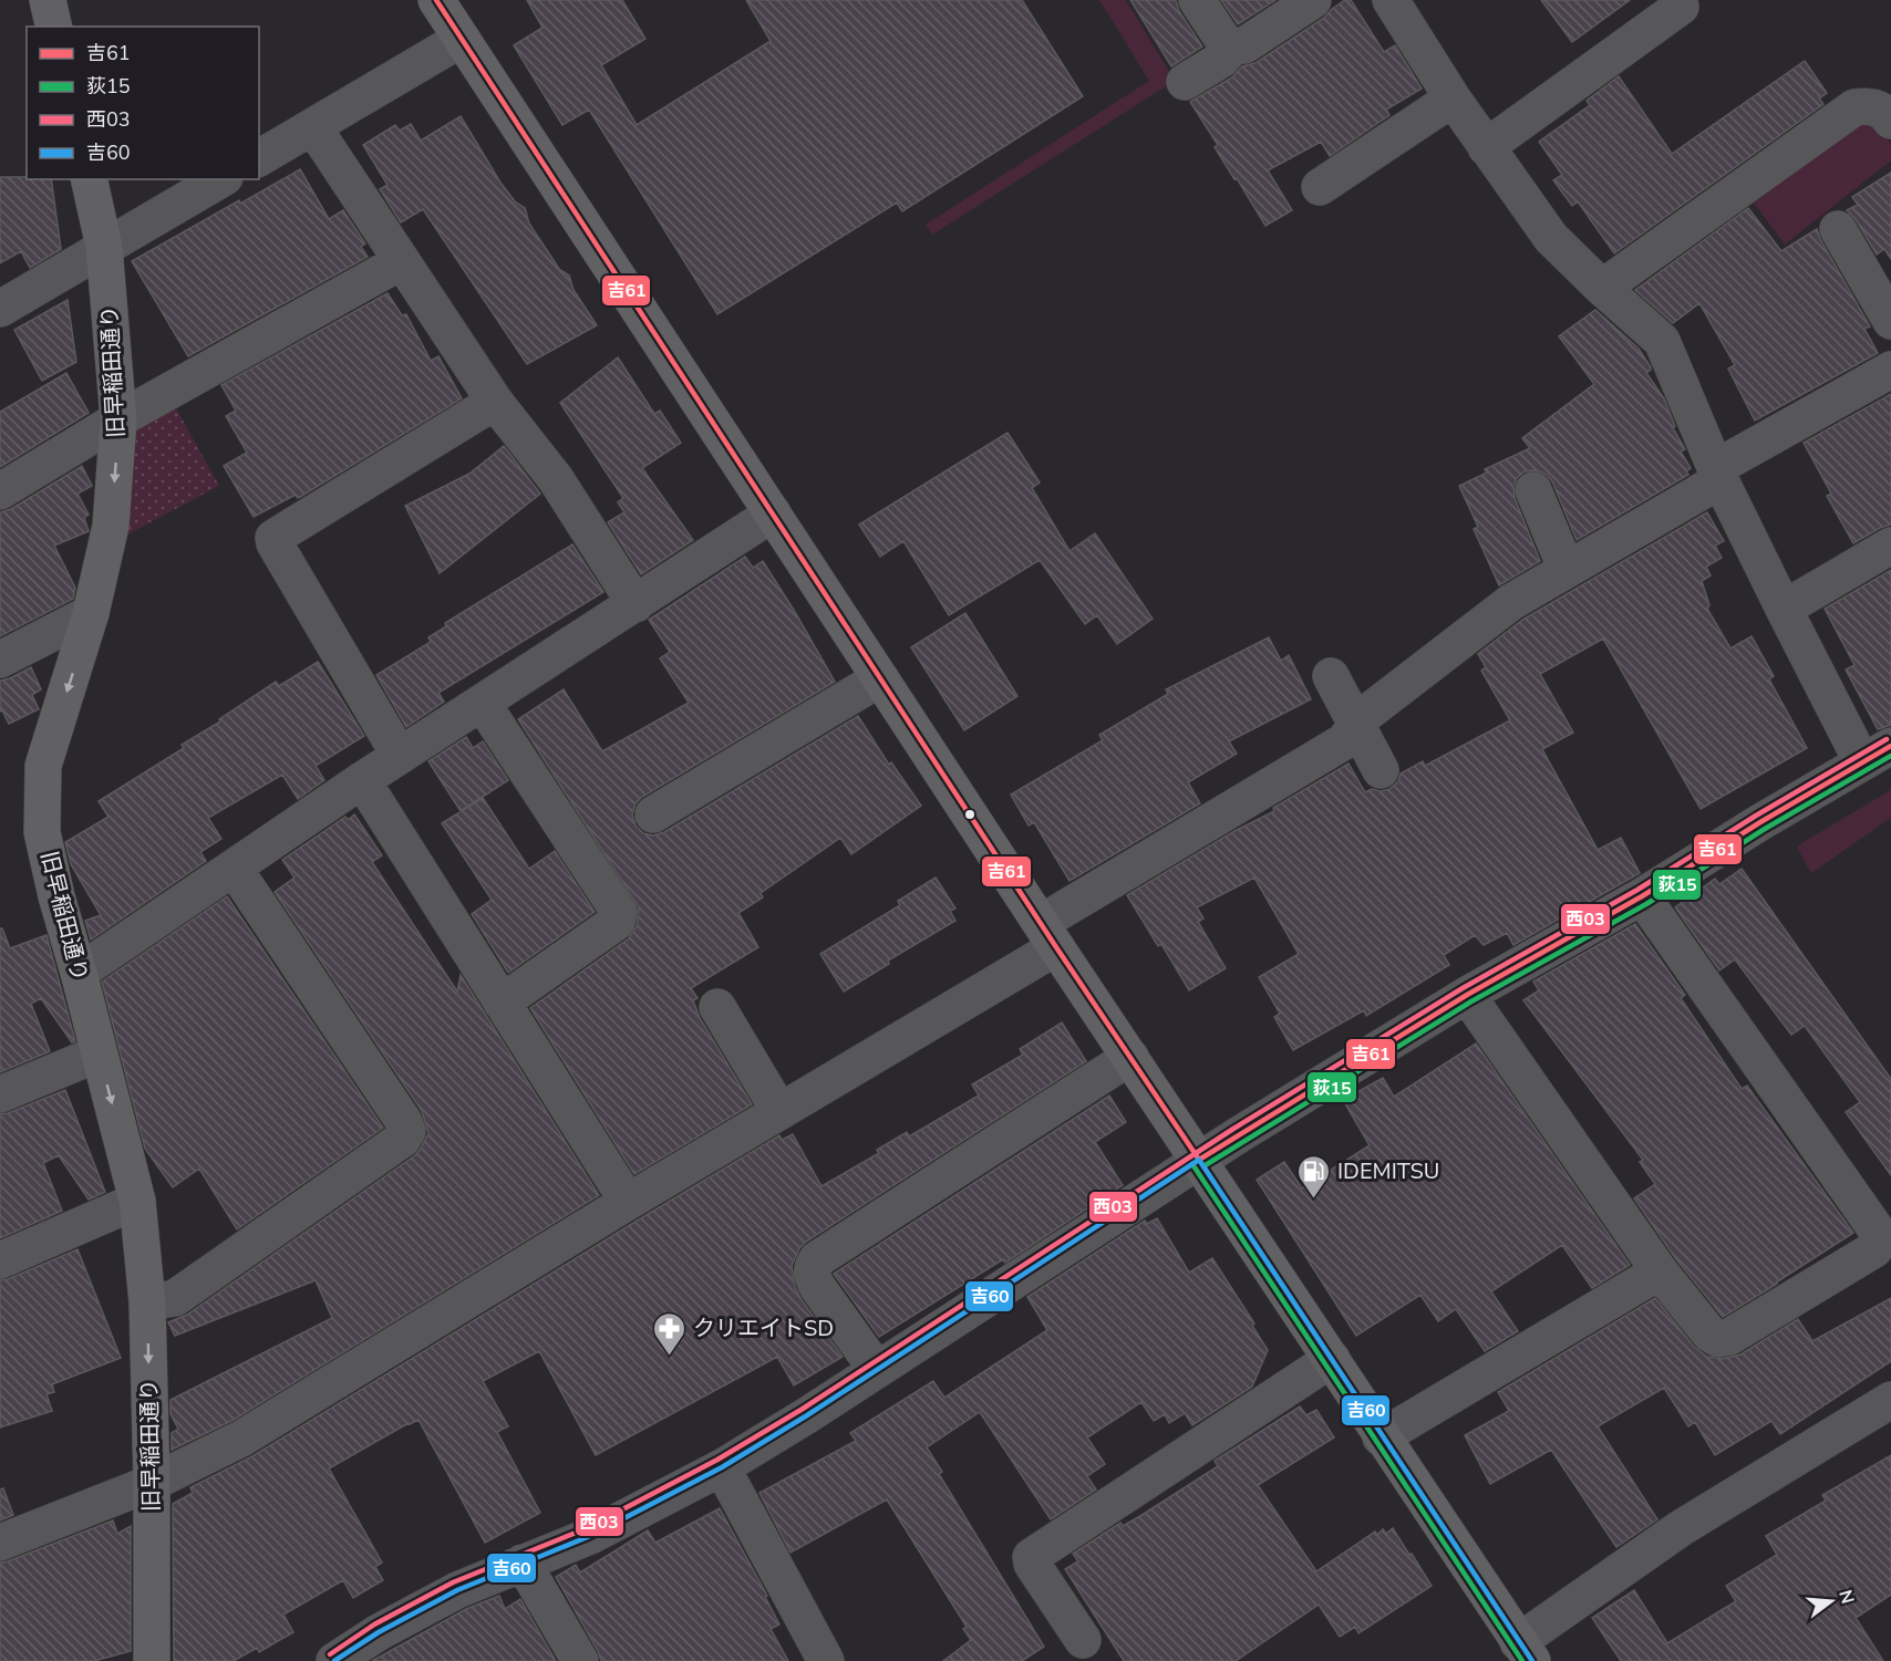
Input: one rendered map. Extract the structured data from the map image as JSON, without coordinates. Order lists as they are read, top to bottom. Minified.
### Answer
{"streets":{"main road":["旧早稲田通り"]},"one_way":["旧早稲田通り"],"places":{"fuel station":["IDEMITSU"],"pharmacy":["クリエイトSD"]},"lines":["transit line 吉61","transit line 西03","transit line 荻15","transit line 吉60"],"legend":["吉61","荻15","西03","吉60"],"north":"right"}
